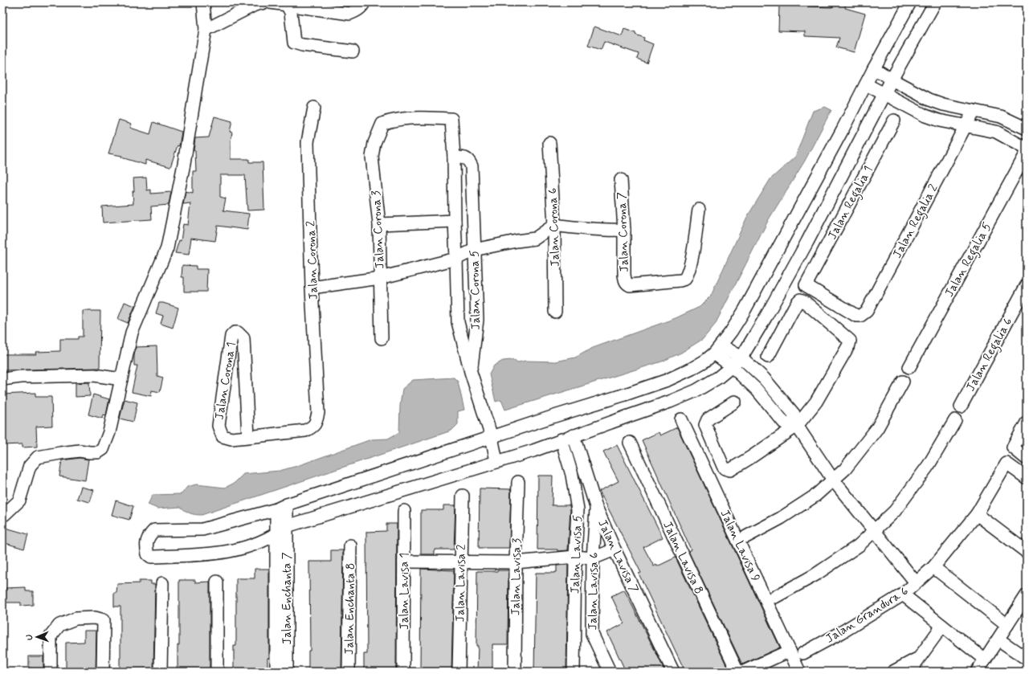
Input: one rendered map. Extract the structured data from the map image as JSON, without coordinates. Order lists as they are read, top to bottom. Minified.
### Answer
{"streets":{"street":["Jalan Regalia 1","Jalan Regalia 2","Jalan Corona 6","Jalan Corona 3","Jalan Corona 7","Jalan Regalia 5","Jalan Corona 2","Jalan Corona 5","Jalan Regalia 6","Jalan Corona 1","Jalan Lavisa 9","Jalan Lavisa 5","Jalan Lavisa 7","Jalan Lavisa 8","Jalan Lavisa 3","Jalan Lavisa 2","Jalan Lavisa 1","Jalan Lavisa 6","Jalan Enchanta 7","Jalan Enchanta 8","Jalan Grandura 6"]},"crossings":[["Jalan Regalia 1","Jalan Regalia 2"],["Jalan Corona 3","Jalan Corona 5"],["Jalan Corona 2","Jalan Corona 1"],["Jalan Lavisa 7","Jalan Lavisa 6"]],"north":"left"}
